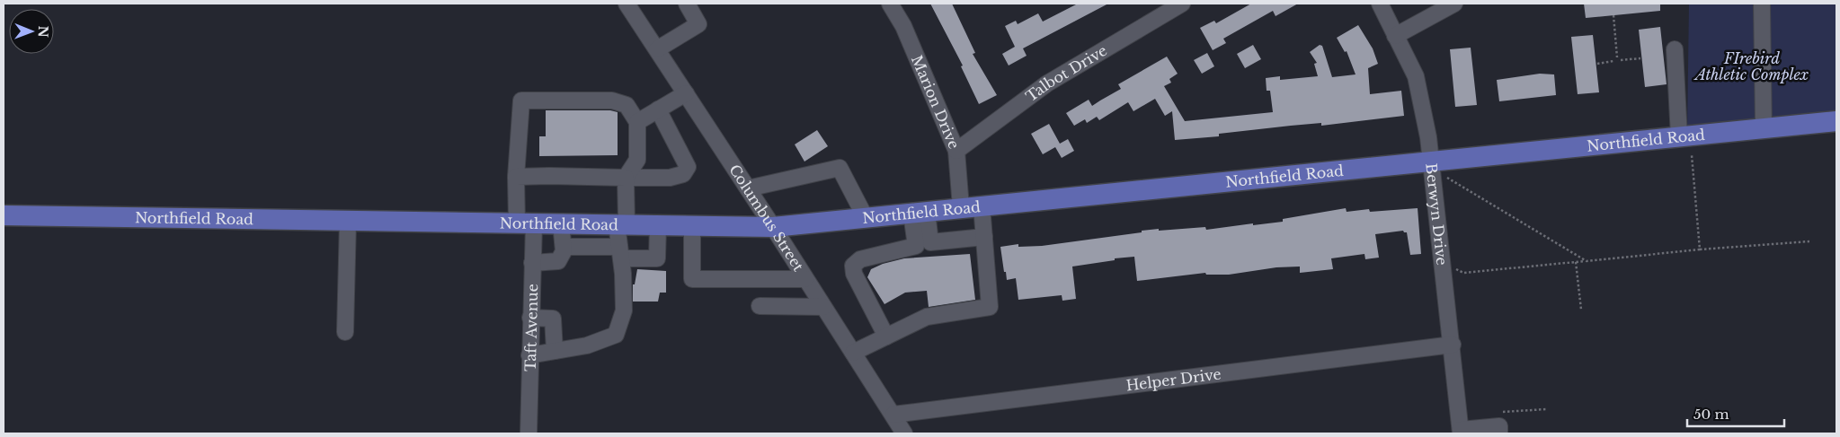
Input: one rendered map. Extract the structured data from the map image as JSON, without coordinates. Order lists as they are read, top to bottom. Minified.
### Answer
{"streets":{"main road":["Northfield Road"],"street":["Talbot Drive","Marion Drive","Berwyn Drive","Columbus Street","Taft Avenue","Helper Drive"]},"crossings":[["Talbot Drive","Marion Drive"],["Marion Drive","Northfield Road"],["Northfield Road","Berwyn Drive"],["Northfield Road","Columbus Street"],["Northfield Road","Taft Avenue"],["Berwyn Drive","Helper Drive"],["Columbus Street","Helper Drive"]],"parks":["FIrebird Athletic Complex"],"scale_bar":"50 m","north":"right"}
